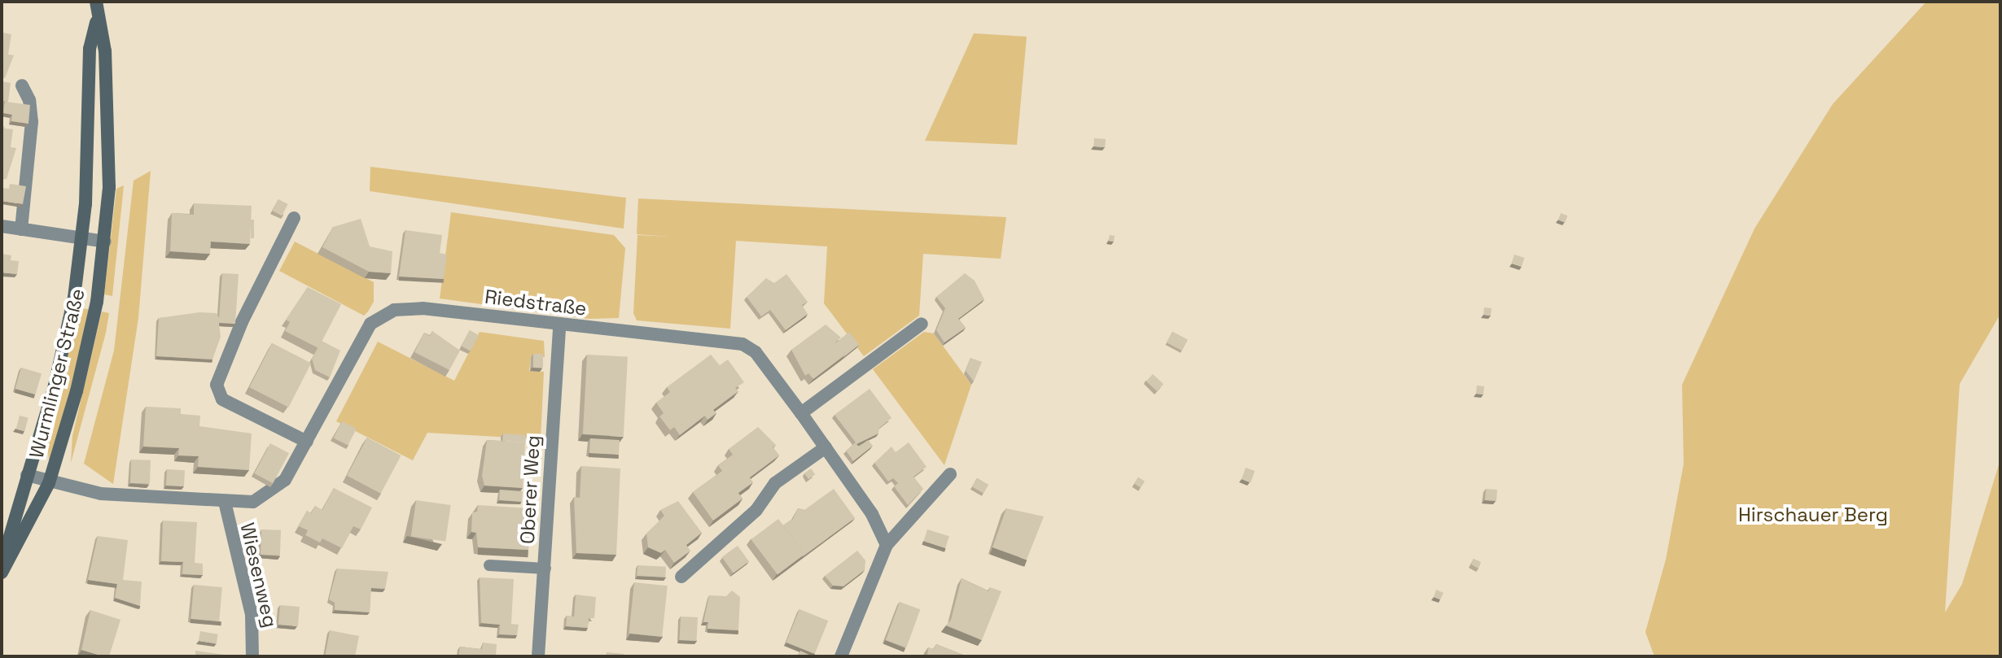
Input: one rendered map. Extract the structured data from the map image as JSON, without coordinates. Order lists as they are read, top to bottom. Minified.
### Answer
{"streets":{"main road":["Wurmlinger Straße"],"street":["Riedstraße","Oberer Weg","Wiesenweg"]},"crossings":[["Riedstraße","Wurmlinger Straße"],["Riedstraße","Oberer Weg"],["Riedstraße","Wiesenweg"]],"parks":["Hirschauer Berg"]}
